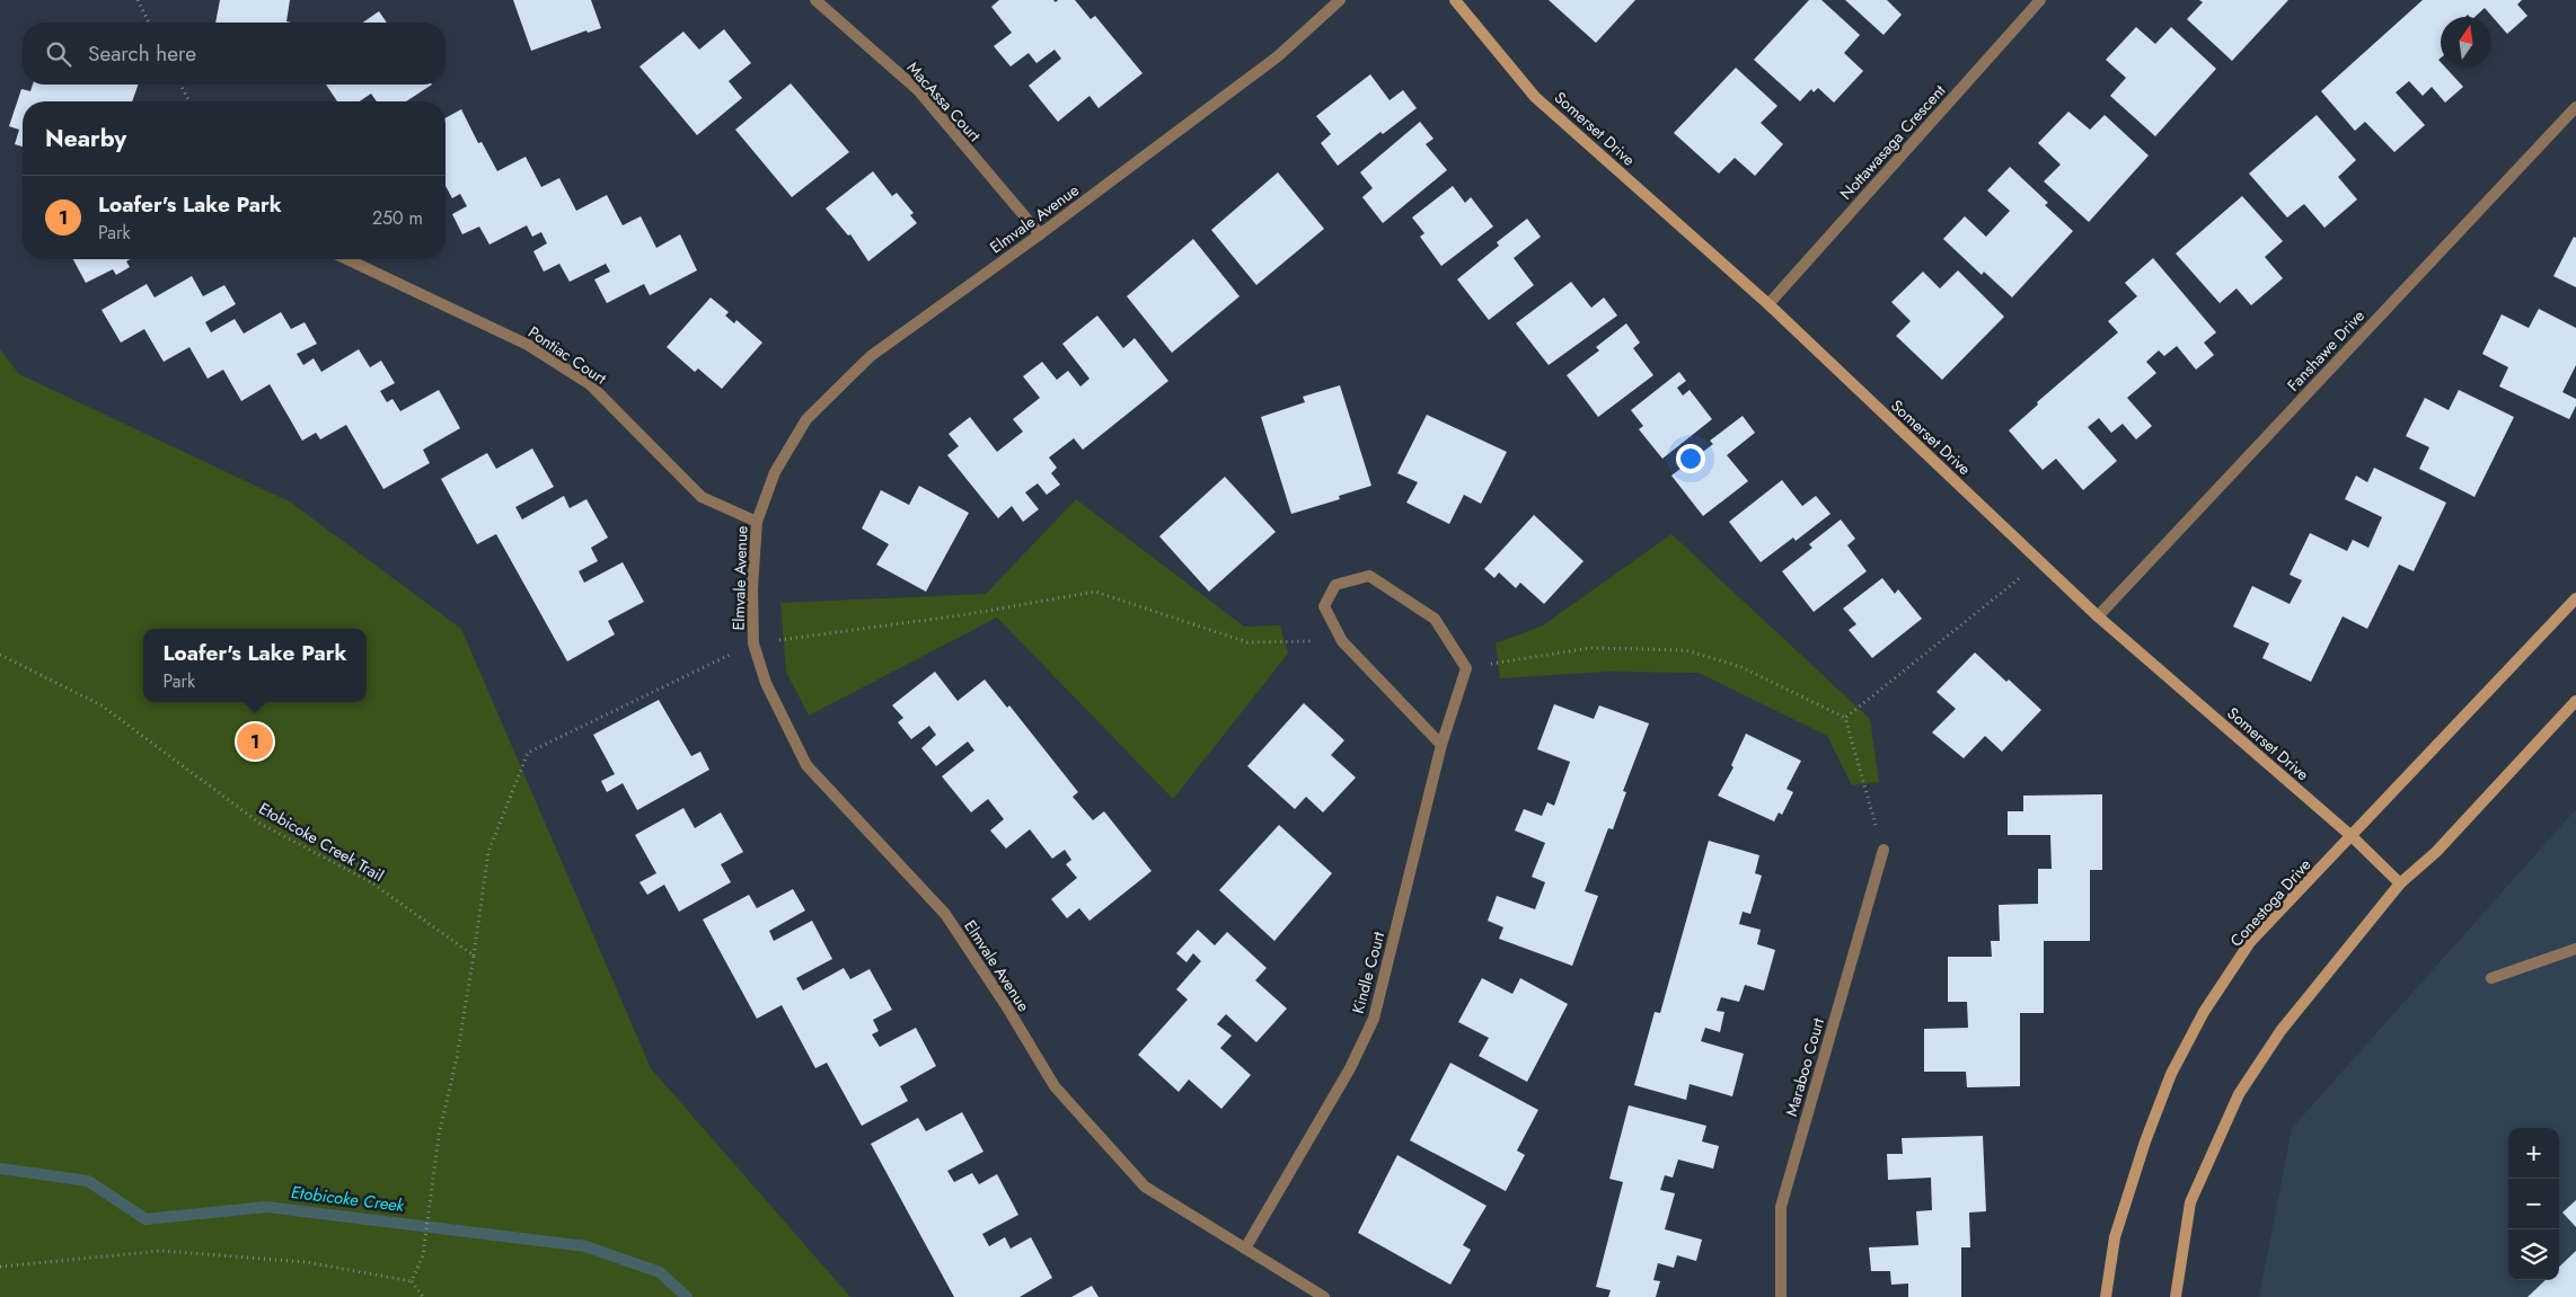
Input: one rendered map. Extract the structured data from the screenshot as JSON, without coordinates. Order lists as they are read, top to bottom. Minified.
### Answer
{"streets":{"street":["MacAssa Court","Somerset Drive","Nottawasaga Crescent","Elmvale Avenue","Fanshawe Drive","Pontiac Court","Conestoga Drive","Kindle Court","Maraboo Court"],"path":["Etobicoke Creek Trail"]},"crossings":[["MacAssa Court","Elmvale Avenue"],["Somerset Drive","Nottawasaga Crescent"],["Somerset Drive","Fanshawe Drive"],["Somerset Drive","Conestoga Drive"],["Elmvale Avenue","Pontiac Court"],["Elmvale Avenue","Kindle Court"]],"water":["Etobicoke Creek"],"north":"top","page":{"search":"Search here","heading":"Nearby","list":[{"mark":"1","name":"Loafer's Lake Park","note":"Park","value":"250 m"}],"popup":["Loafer's Lake Park","Park"],"pins":"1","map_buttons":["+","−"]}}
